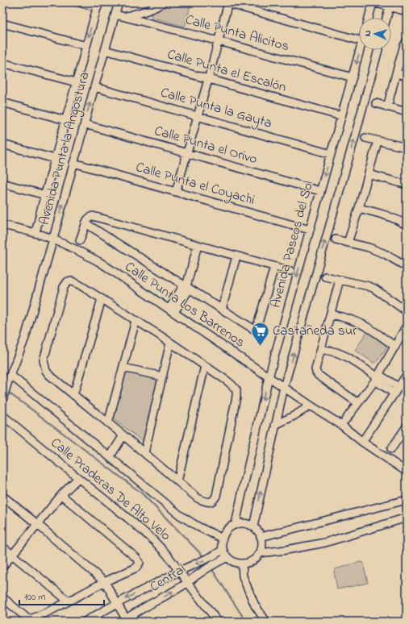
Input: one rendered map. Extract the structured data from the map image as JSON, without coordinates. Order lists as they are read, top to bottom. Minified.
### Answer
{"streets":{"street":["Calle Punta Alicitos","Calle Punta el Escalón","Calle Punta la Gayta","Calle Punta el Orivo","Avenida Punta la Angostura","Calle Punta el Coyachi","Avenida Paseos del Sol","Calle Punta Los Barrenos","Calle Praderas De Alto Velo","Central"]},"crossings":[["Calle Punta Alicitos","Avenida Punta la Angostura"],["Calle Punta Alicitos","Avenida Paseos del Sol"],["Calle Punta el Escalón","Avenida Punta la Angostura"],["Calle Punta el Escalón","Avenida Paseos del Sol"],["Calle Punta la Gayta","Avenida Punta la Angostura"],["Calle Punta la Gayta","Avenida Paseos del Sol"],["Calle Punta el Orivo","Avenida Punta la Angostura"],["Calle Punta el Orivo","Avenida Paseos del Sol"],["Avenida Punta la Angostura","Calle Punta el Coyachi"],["Avenida Punta la Angostura","Calle Punta Los Barrenos"],["Calle Punta el Coyachi","Avenida Paseos del Sol"],["Avenida Paseos del Sol","Calle Punta Los Barrenos"],["Avenida Paseos del Sol","Central"],["Calle Praderas De Alto Velo","Central"]],"places":{"supermarket":["Castañeda sur"]},"scale_bar":"100 m","north":"left"}
